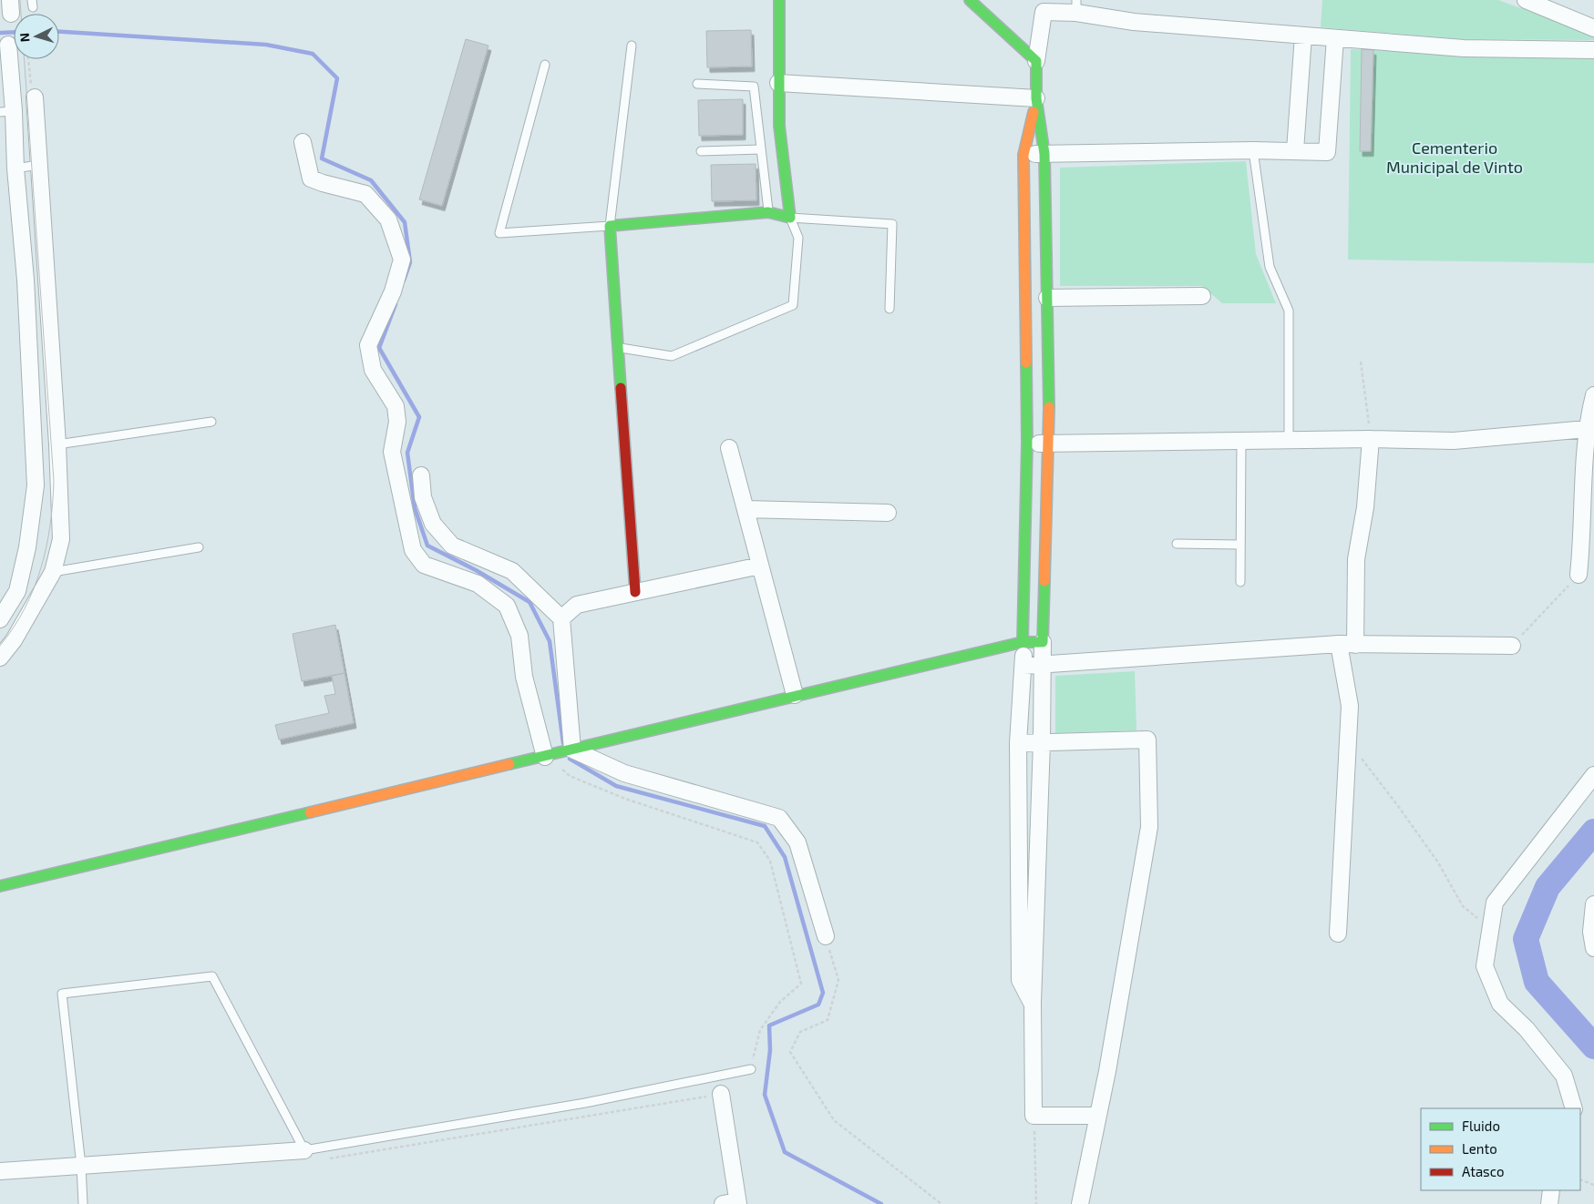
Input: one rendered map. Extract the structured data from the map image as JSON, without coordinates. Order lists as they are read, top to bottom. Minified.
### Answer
{"parks":["Cementerio Municipal de Vinto"],"legend":["Fluido","Lento","Atasco"],"north":"left"}
